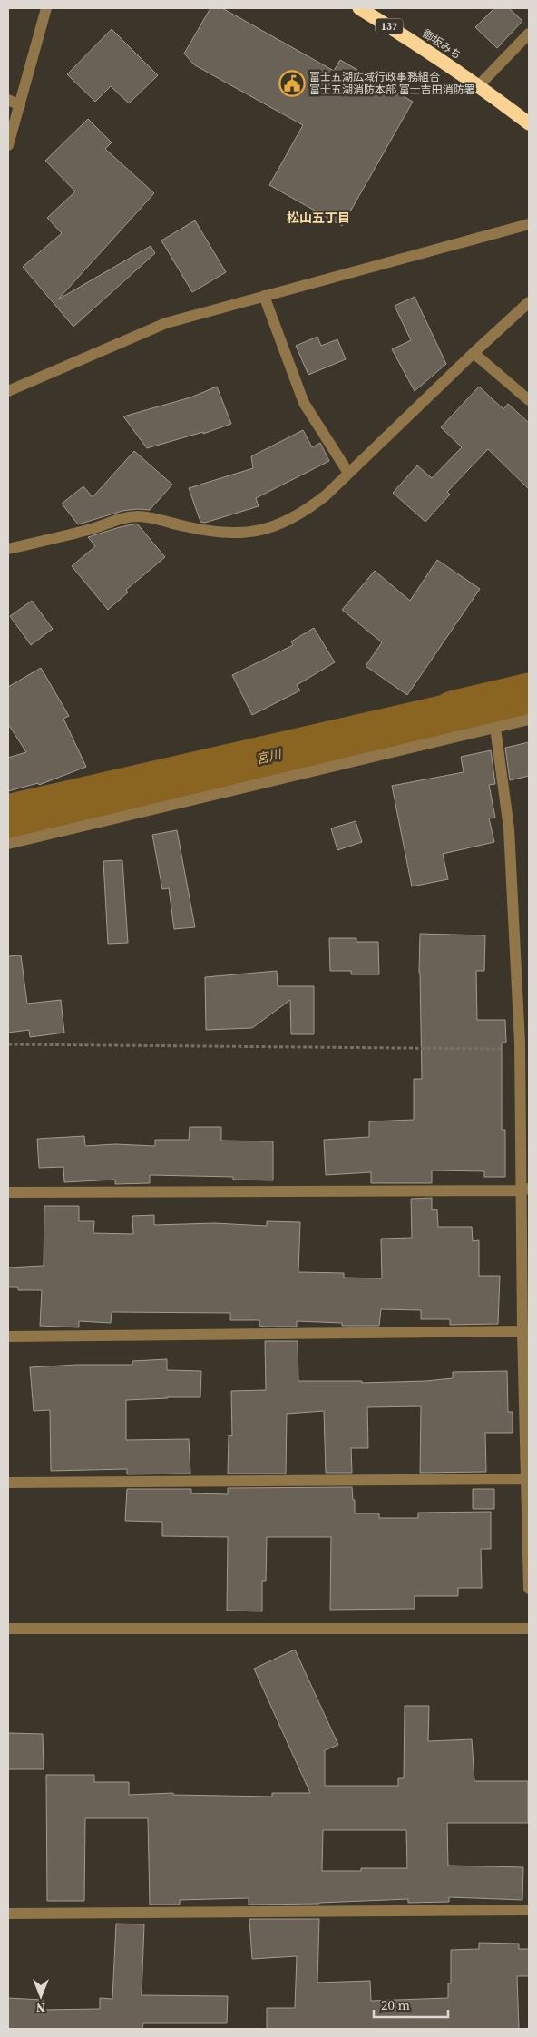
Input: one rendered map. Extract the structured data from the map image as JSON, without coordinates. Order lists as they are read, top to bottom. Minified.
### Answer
{"streets":{"highway":["137","御坂みち"]},"districts":["松山五丁目"],"water":["宮川"],"places":{"public building":["富士五湖広域行政事務組合 富士五湖消防本部 富士吉田消防署"]},"scale_bar":"20 m","north":"bottom"}
